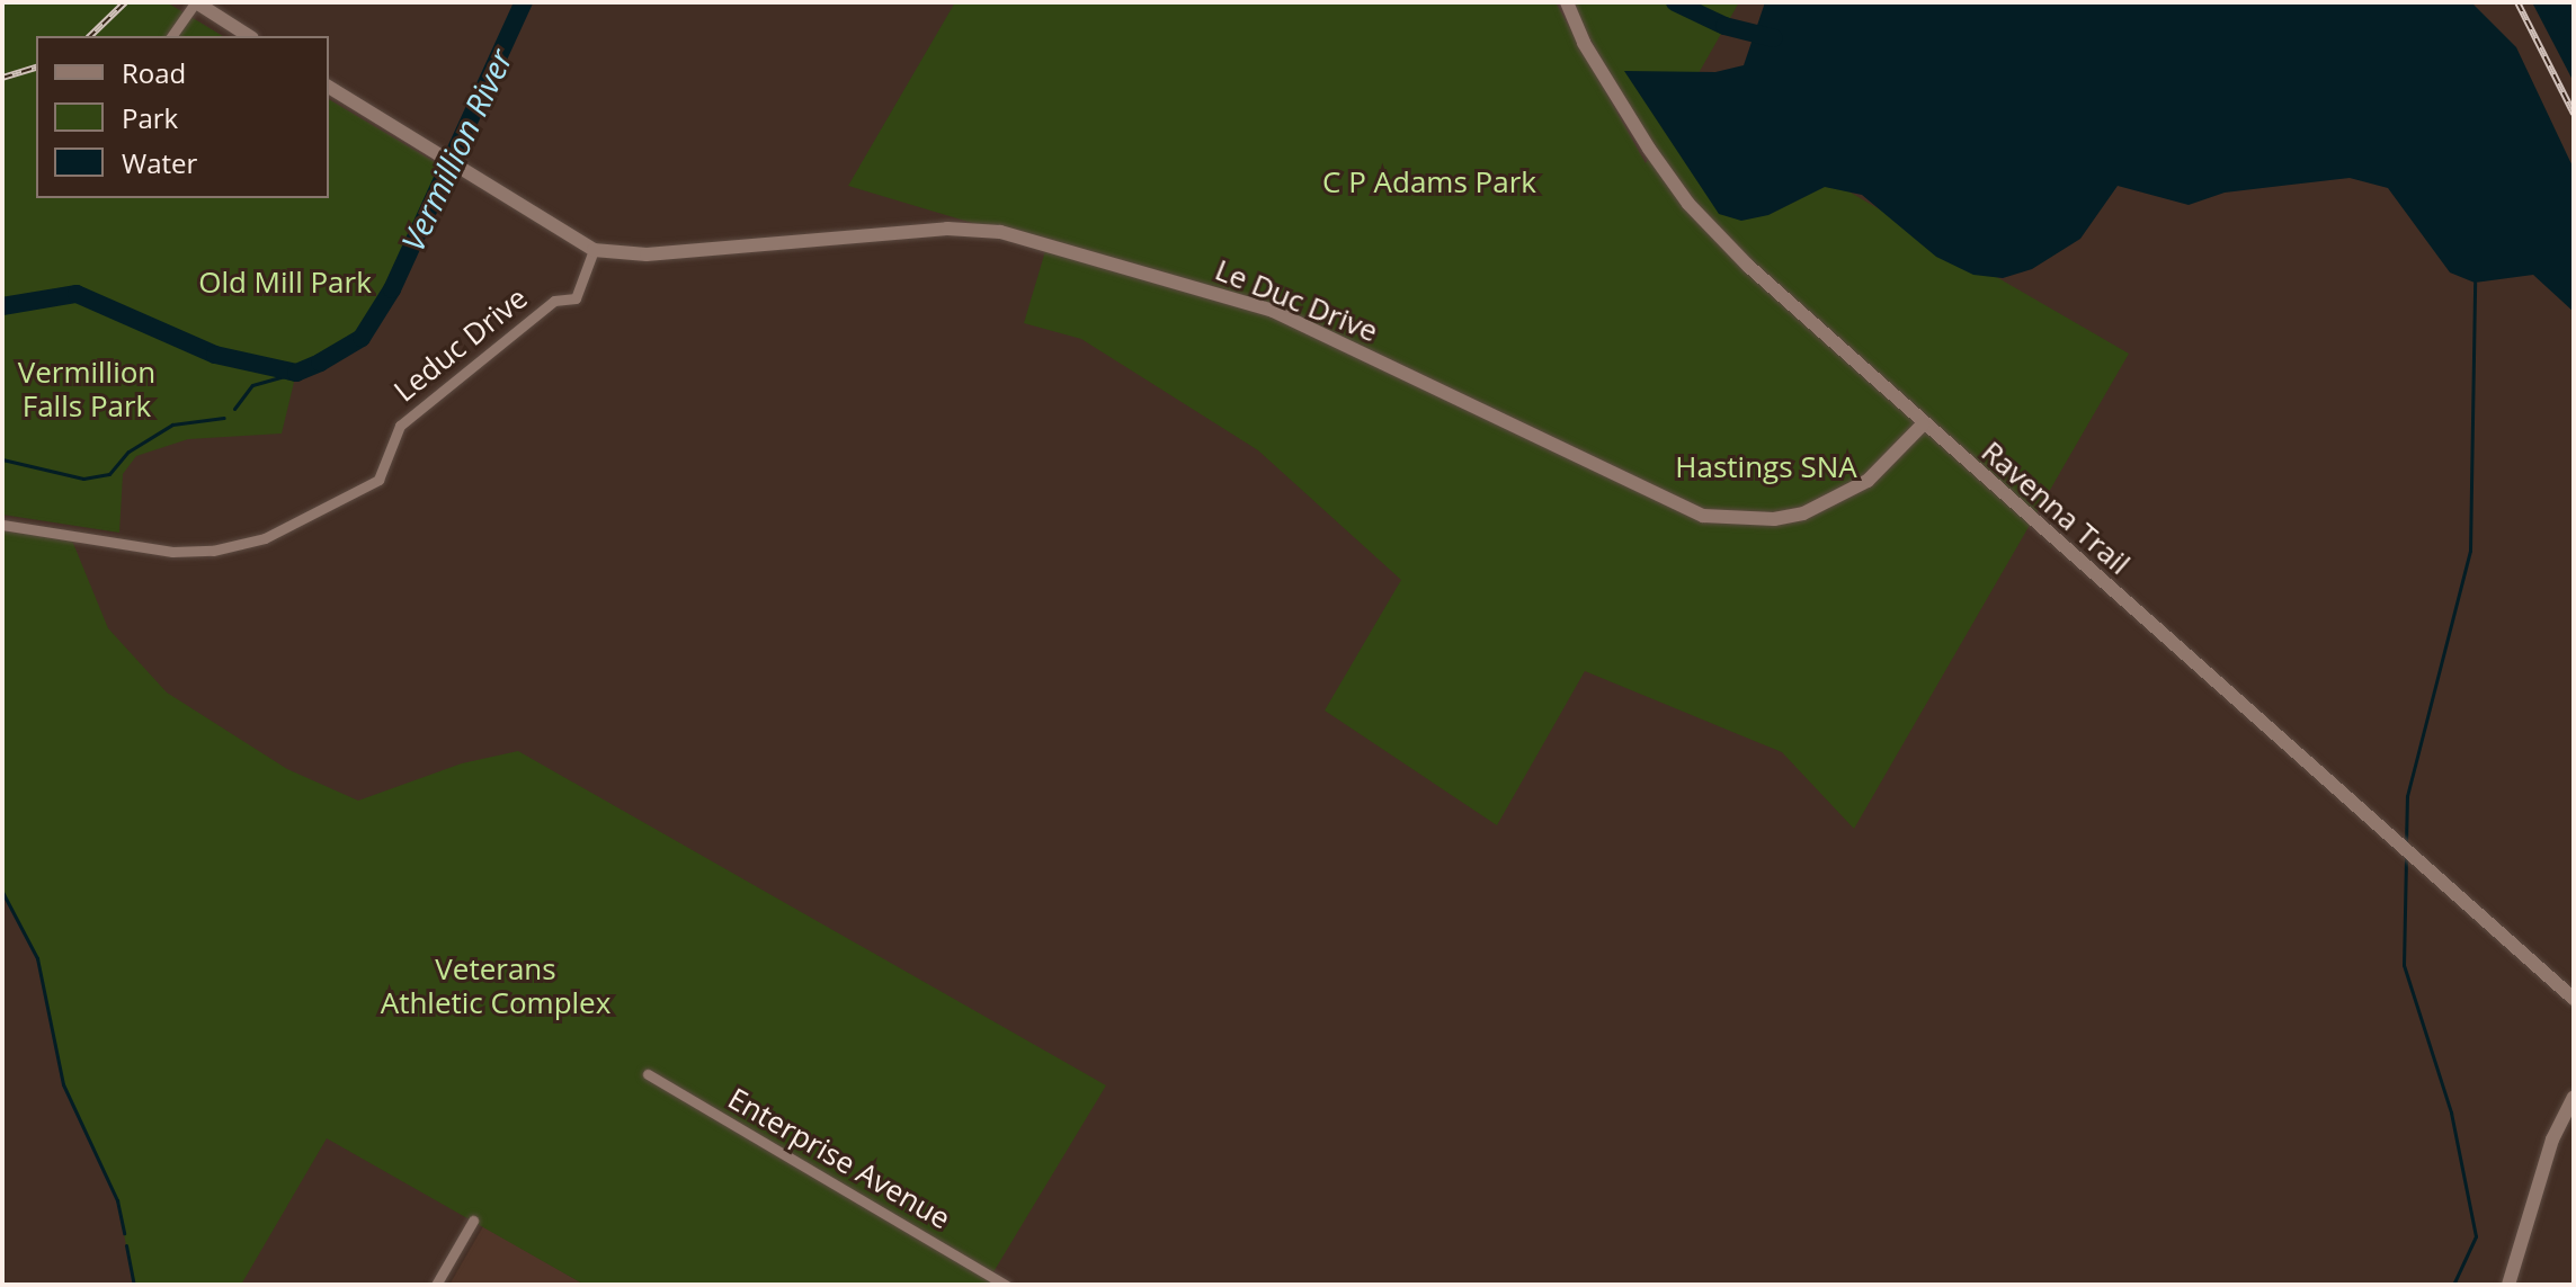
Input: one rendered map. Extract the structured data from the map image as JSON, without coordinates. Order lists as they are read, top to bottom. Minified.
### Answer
{"streets":{"street":["Le Duc Drive","Leduc Drive","Ravenna Trail","Enterprise Avenue"]},"crossings":[["Le Duc Drive","Leduc Drive"],["Le Duc Drive","Ravenna Trail"]],"water":["Vermillion River"],"parks":["C P Adams Park","Old Mill Park","Vermillion Falls Park","Hastings SNA","Veterans Athletic Complex"],"legend":["Road","Park","Water"]}
